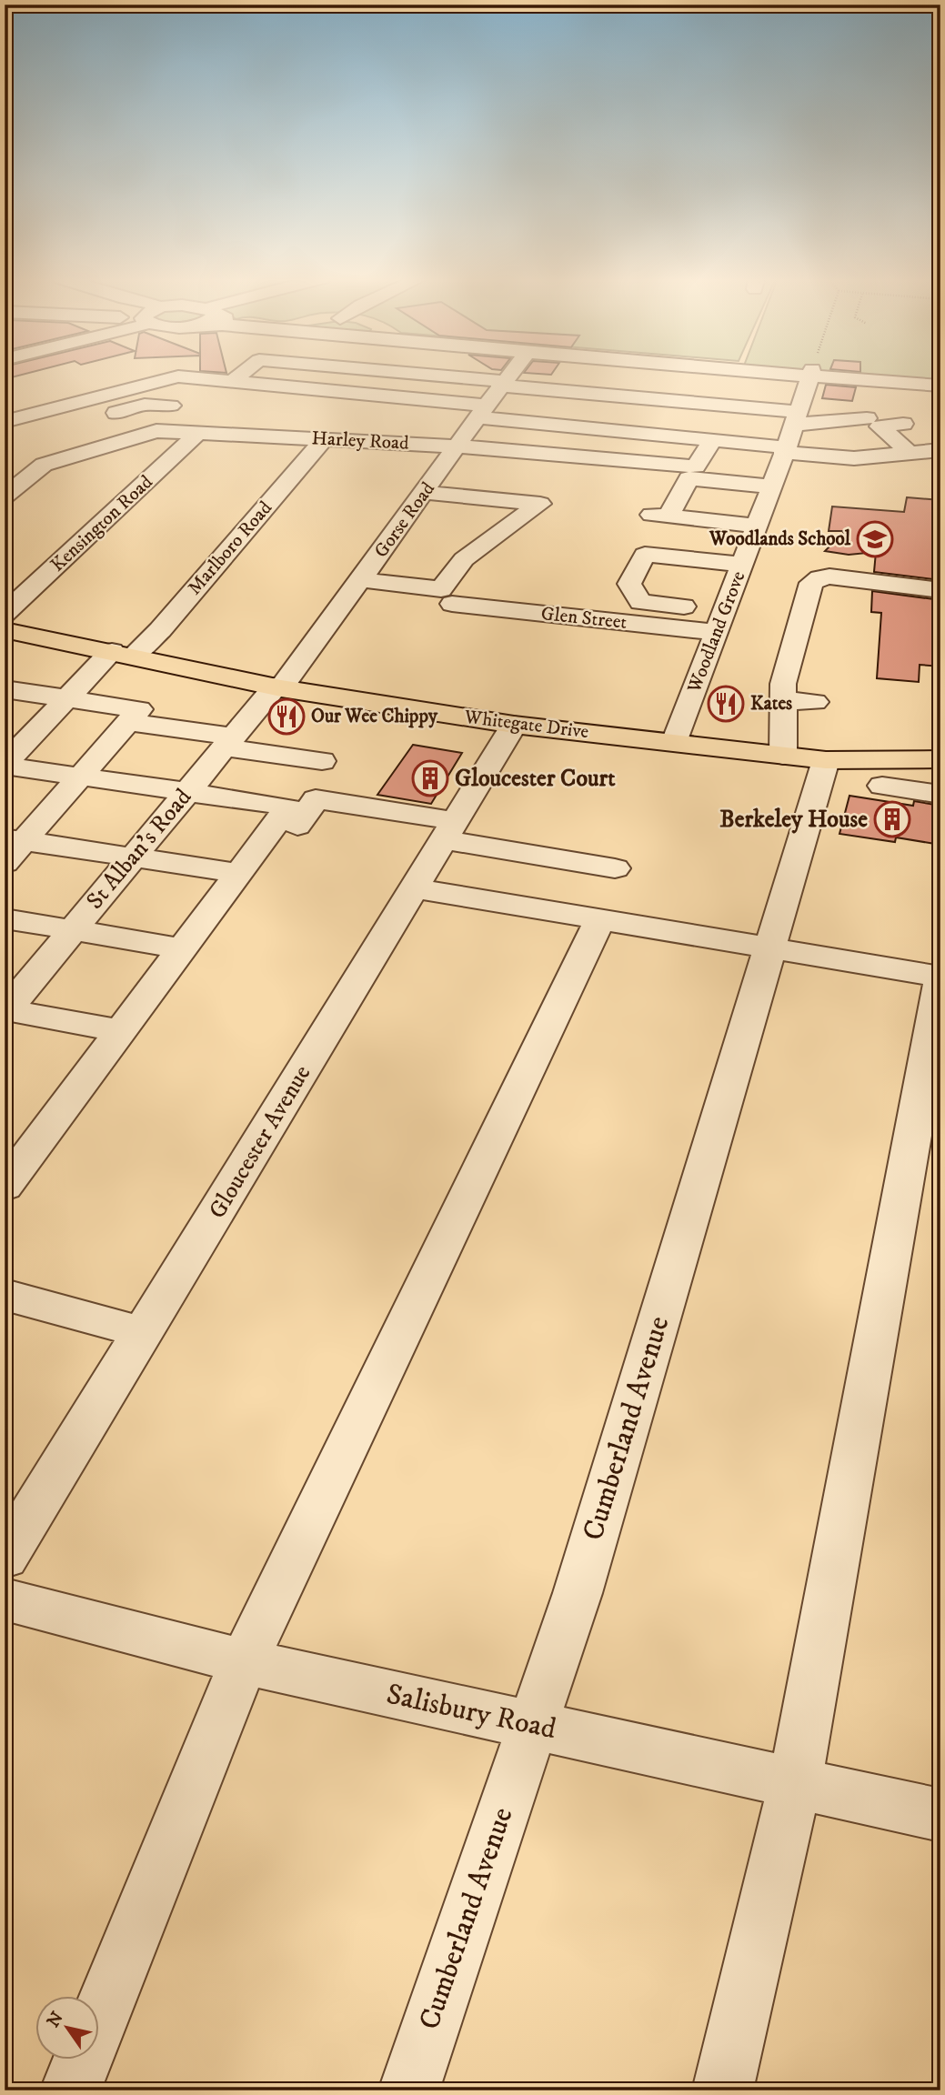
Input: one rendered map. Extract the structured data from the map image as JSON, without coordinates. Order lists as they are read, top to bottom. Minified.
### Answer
{"streets":{"main road":["Whitegate Drive"],"street":["Harley Road","Gorse Road","Kensington Road","Marlboro Road","Glen Street","Woodland Grove","St Alban's Road","Gloucester Avenue","Cumberland Avenue","Salisbury Road"]},"crossings":[["Harley Road","Gorse Road"],["Harley Road","Kensington Road"],["Harley Road","Marlboro Road"],["Gorse Road","Whitegate Drive"],["Gorse Road","St Alban's Road"],["Marlboro Road","Whitegate Drive"],["Glen Street","Woodland Grove"],["Woodland Grove","Whitegate Drive"],["Whitegate Drive","St Alban's Road"],["Whitegate Drive","Gloucester Avenue"],["Whitegate Drive","Cumberland Avenue"],["Cumberland Avenue","Salisbury Road"]],"places":{"school or university":["Woodlands School"],"restaurant":["Kates","Our Wee Chippy"],"building":["Gloucester Court","Berkeley House"]},"north":"top left"}
